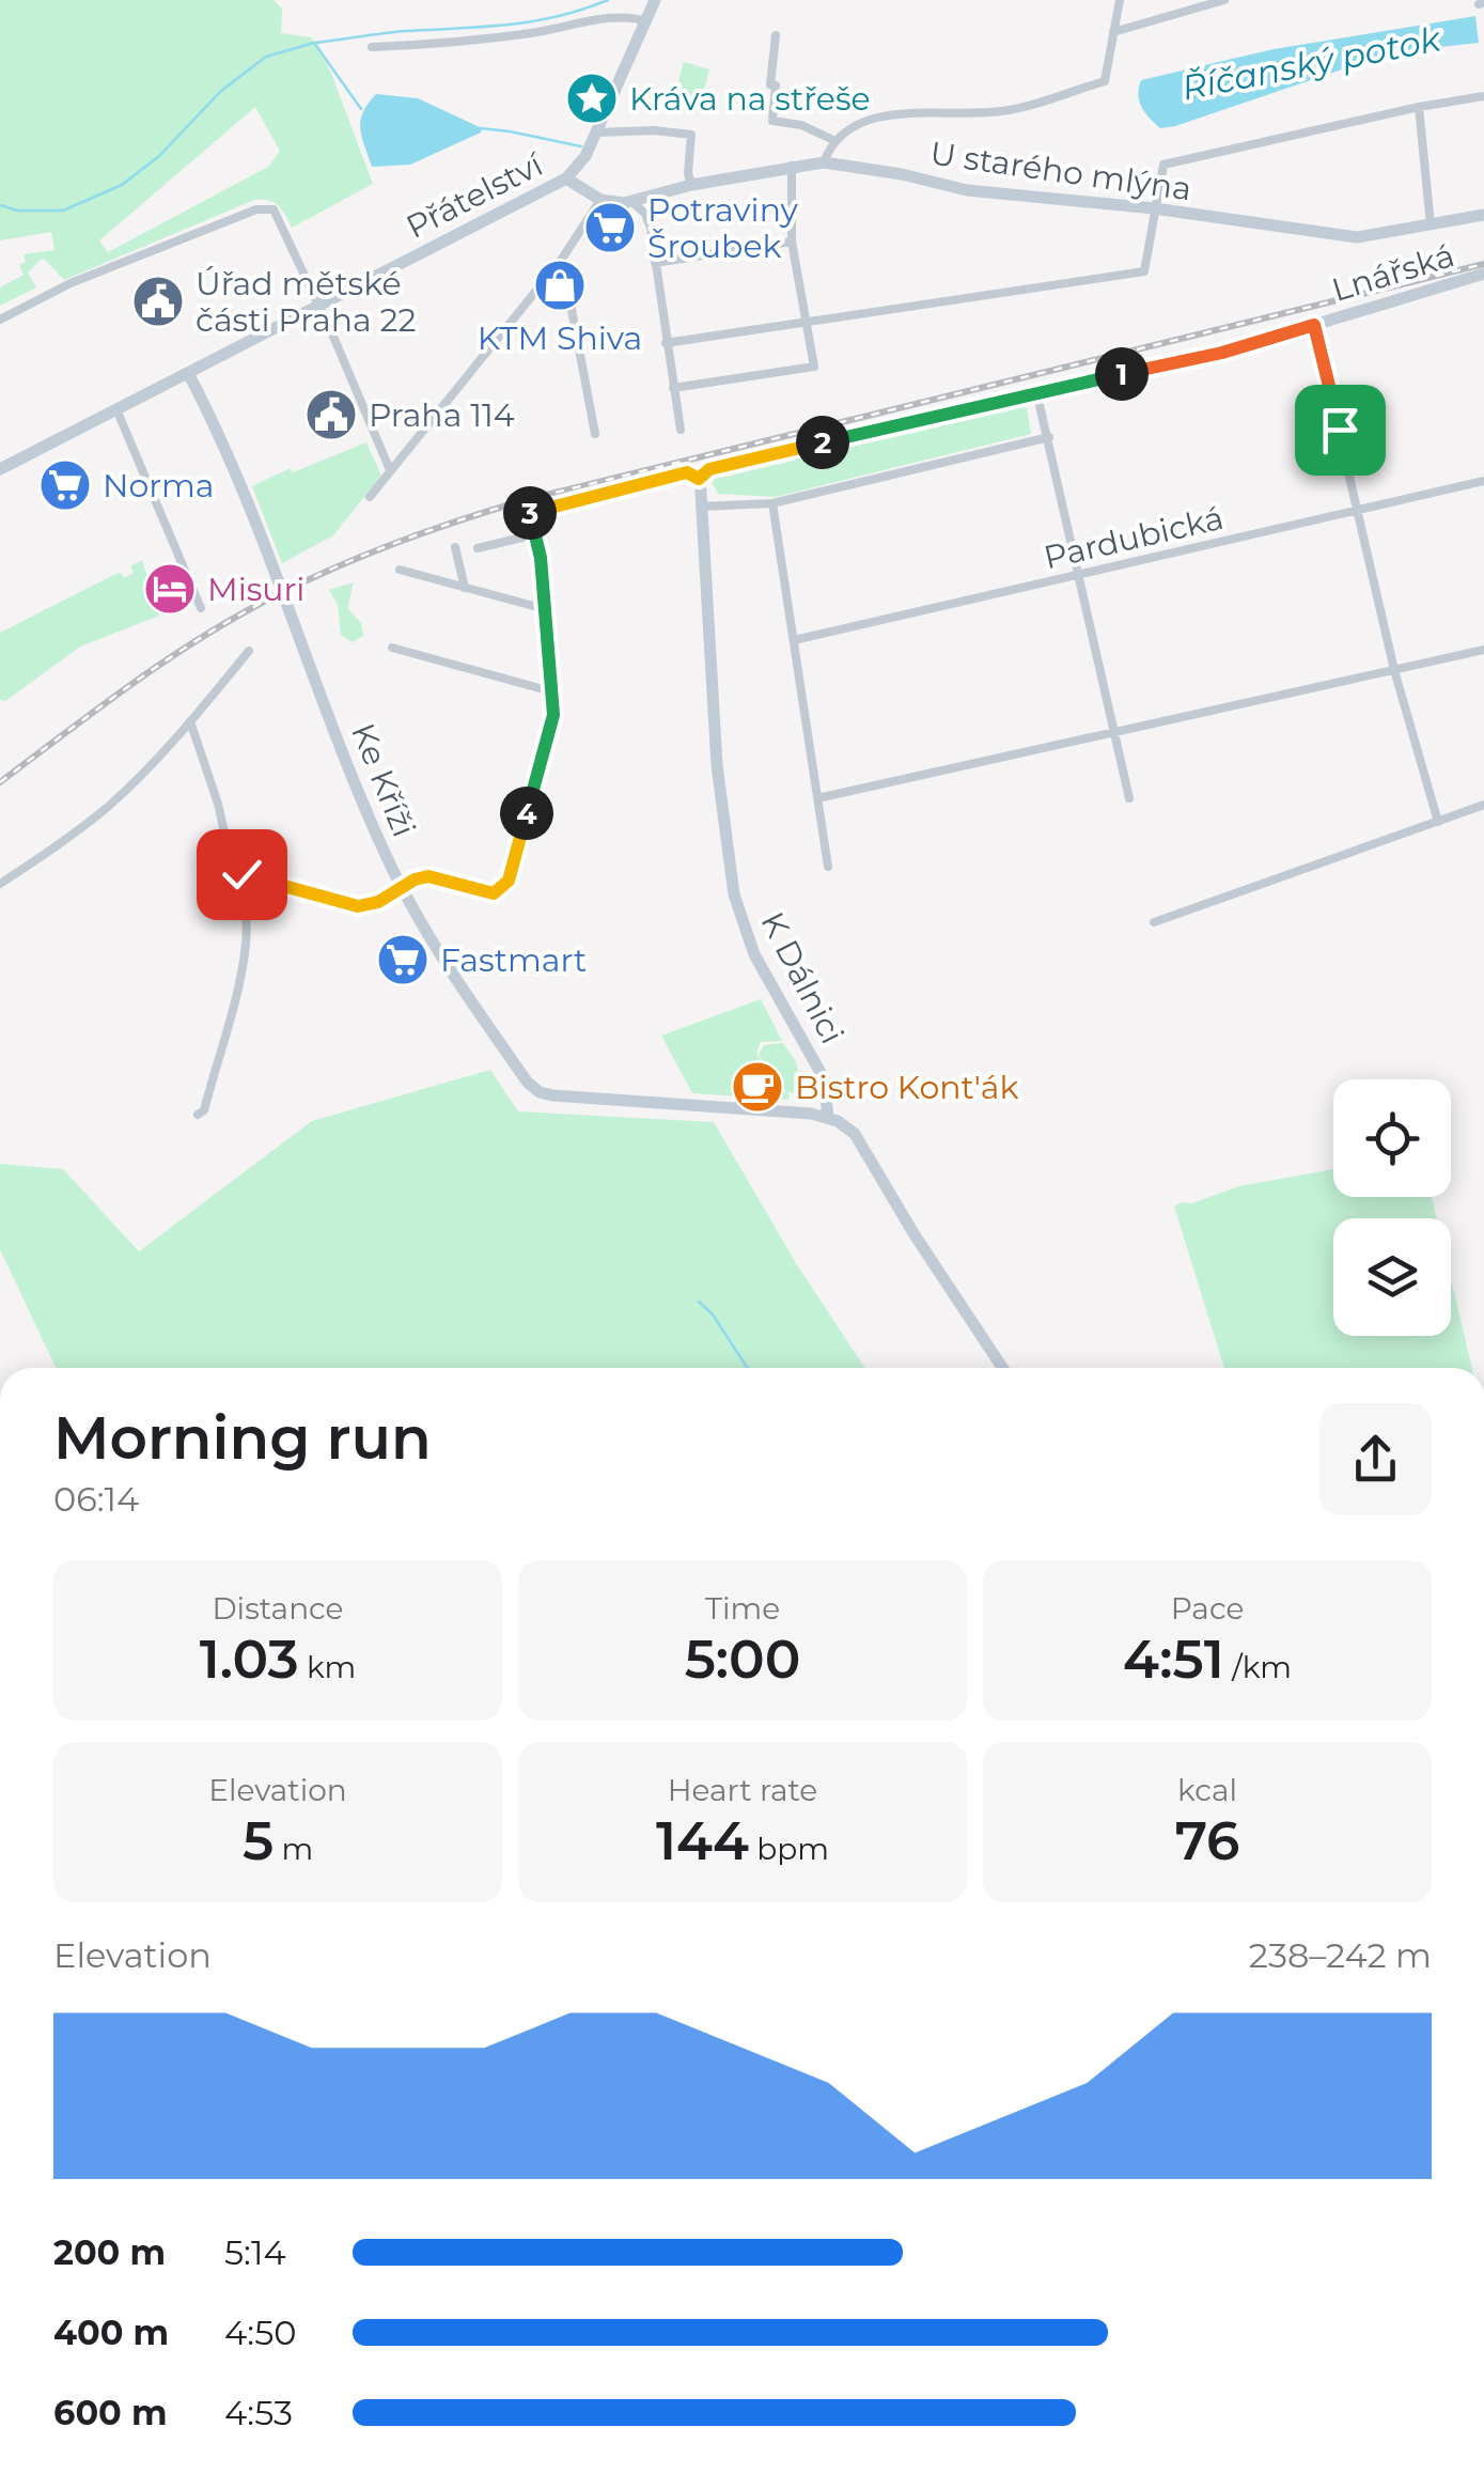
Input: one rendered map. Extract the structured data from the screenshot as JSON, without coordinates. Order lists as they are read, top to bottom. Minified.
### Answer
{"streets":{"street":["U starého mlýna","Přátelství","Lnářská","Pardubická","Ke Kříži","K Dálnici"]},"crossings":[["Přátelství","Ke Kříži"],["Lnářská","K Dálnici"],["Ke Kříži","K Dálnici"]],"water":["Říčanský potok"],"places":{"place":["Kráva na střeše"],"supermarket":["Potraviny Šroubek","Norma","Fastmart"],"shop":["KTM Shiva"],"public building":["Úřad mětské části Praha 22","Praha 114"],"hotel":["Misuri"],"cafe":["Bistro Kont'ák"]},"page":{"pins":["1","2","3","4"],"heading":["Morning run","06:14"],"stats":[["Distance","1.03 km"],["Time","5:00"],["Pace","4:51 /km"],["Elevation","5 m"],["Heart rate","144 bpm"],["kcal","76"]],"chart":["Elevation","238–242 m"],"list":[{"name":"200 m","note":"5:14"},{"name":"400 m","note":"4:50"},{"name":"600 m","note":"4:53"}]}}
